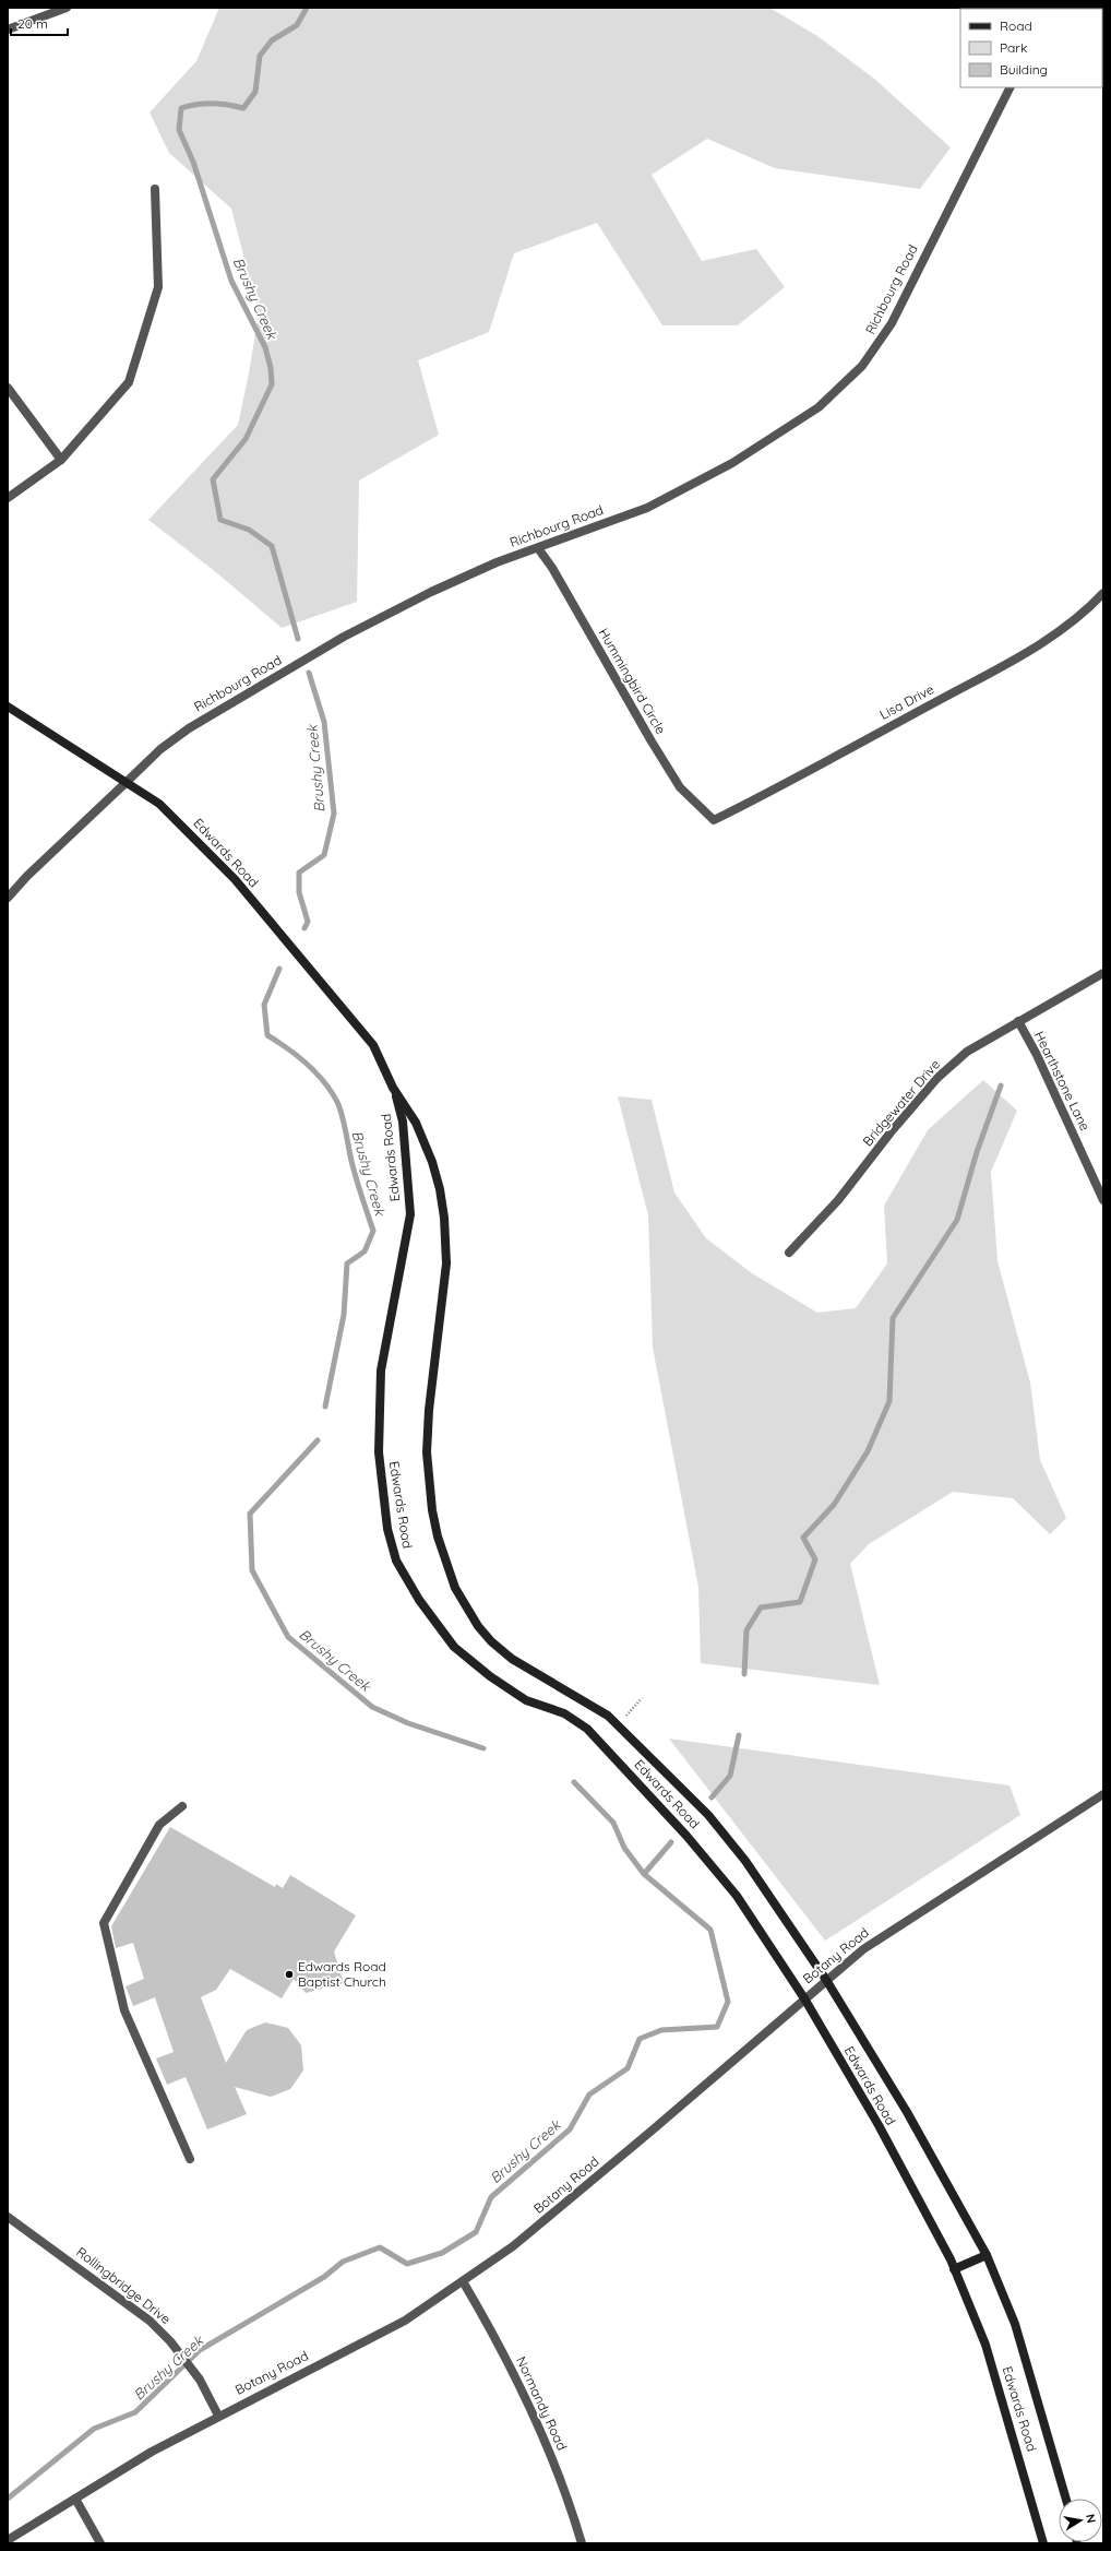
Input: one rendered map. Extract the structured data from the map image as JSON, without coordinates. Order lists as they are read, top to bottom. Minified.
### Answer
{"streets":{"street":["Richbourg Road","Hummingbird Circle","Lisa Drive","Edwards Road","Hearthstone Lane","Bridgewater Drive","Botany Road","Rollingbridge Drive","Normandy Road"]},"crossings":[["Richbourg Road","Hummingbird Circle"],["Richbourg Road","Edwards Road"],["Hummingbird Circle","Lisa Drive"],["Edwards Road","Botany Road"],["Hearthstone Lane","Bridgewater Drive"],["Botany Road","Rollingbridge Drive"],["Botany Road","Normandy Road"]],"water":["Brushy Creek"],"places":["Edwards Road Baptist Church"],"legend":["Road","Park","Building"],"scale_bar":"20 m","north":"right"}
